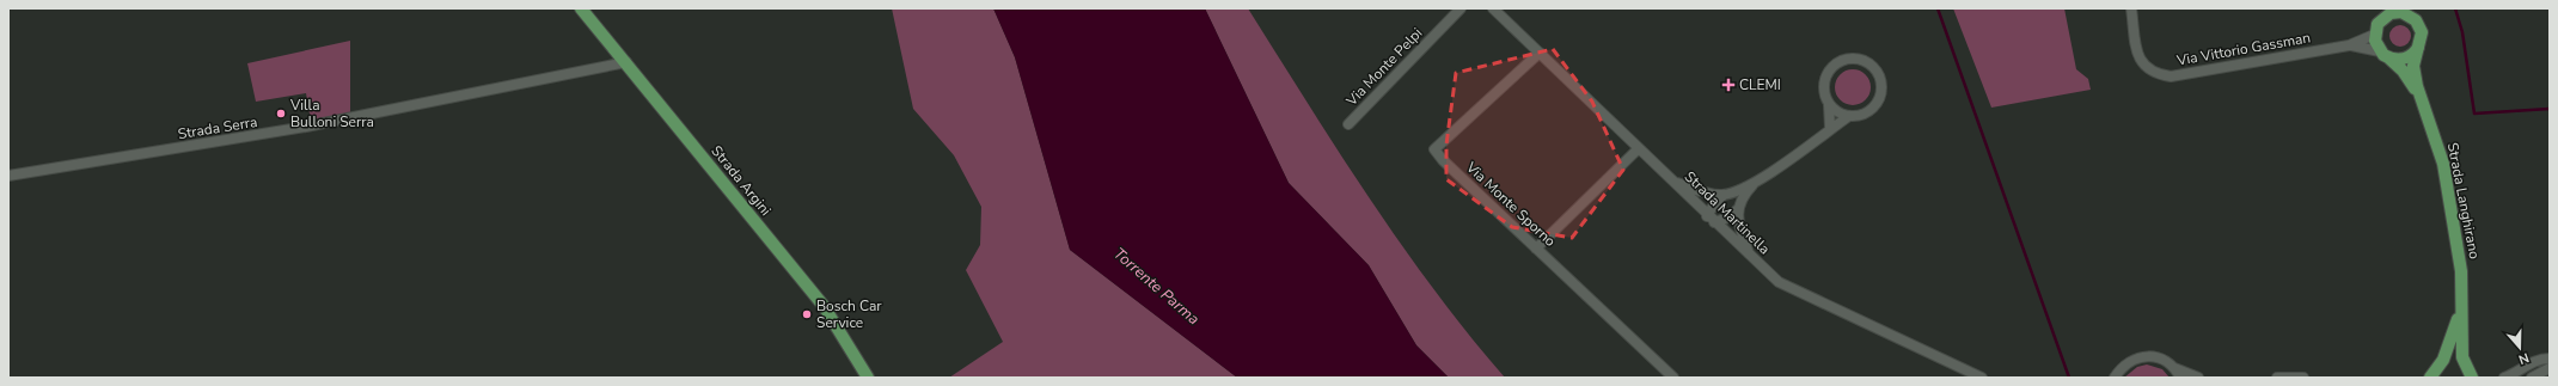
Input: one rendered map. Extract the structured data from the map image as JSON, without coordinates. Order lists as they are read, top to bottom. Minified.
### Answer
{"streets":{"main road":["Strada Argini","Strada Langhirano"],"street":["Via Vittorio Gassman","Via Monte Pelpi","Strada Serra","Via Monte Sporno","Strada Martinella"]},"crossings":[["Via Vittorio Gassman","Strada Langhirano"],["Strada Serra","Strada Argini"],["Via Monte Sporno","Strada Martinella"]],"water":["Torrente Parma"],"places":{"health":["CLEMI"],"other":["Villa Bulloni Serra","Bosch Car Service"]},"north":"bottom"}
